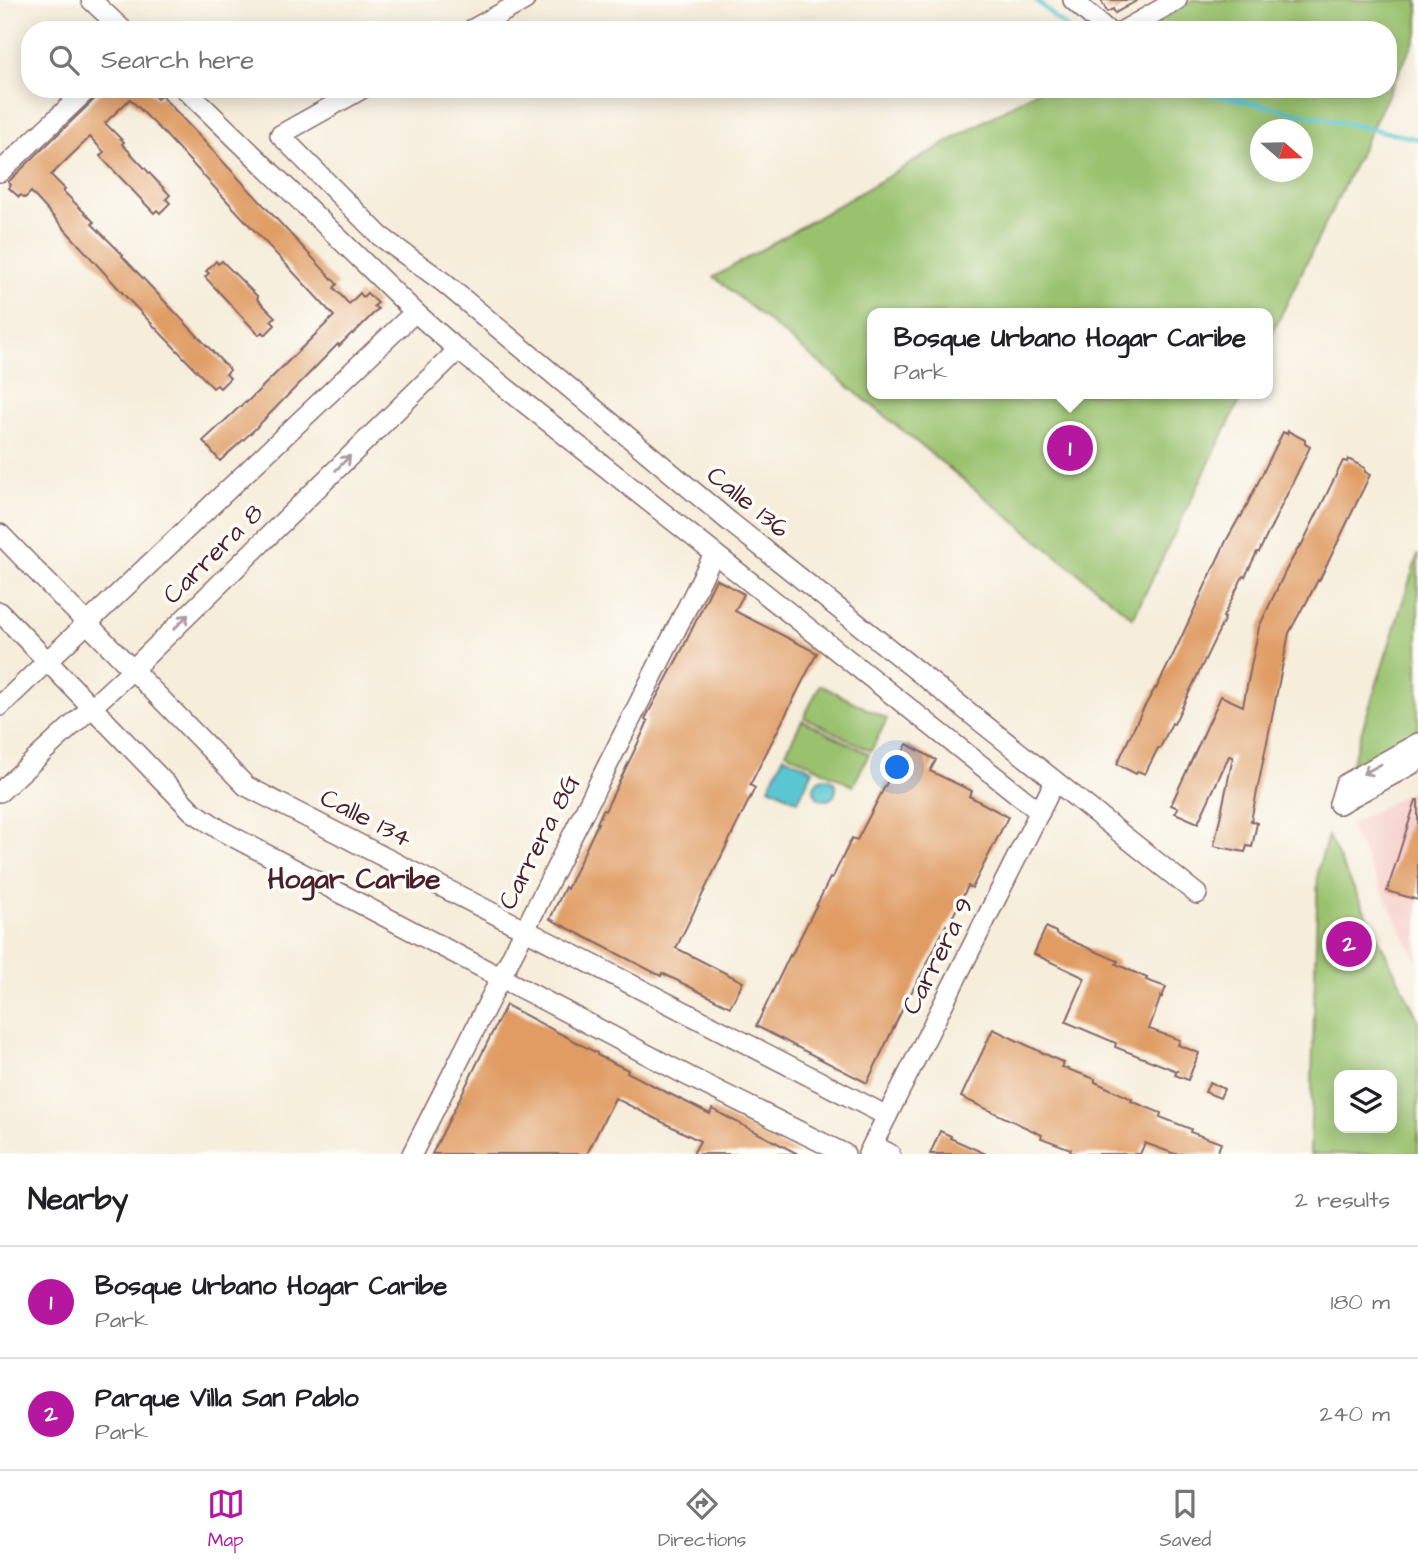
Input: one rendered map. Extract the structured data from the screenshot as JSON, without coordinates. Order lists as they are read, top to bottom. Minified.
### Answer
{"streets":{"street":["Calle 136","Carrera 8","Calle 134","Carrera 8G","Carrera 9"]},"crossings":[["Calle 136","Carrera 9"],["Carrera 8","Calle 134"],["Calle 134","Carrera 8G"],["Calle 134","Carrera 9"]],"districts":["Hogar Caribe"],"north":"right","page":{"search":"Search here","popup":["Bosque Urbano Hogar Caribe","Park"],"pins":["1","2"],"heading":["Nearby","2 results"],"list":[{"mark":"1","name":"Bosque Urbano Hogar Caribe","note":"Park","value":"180 m"},{"mark":"2","name":"Parque Villa San Pablo","note":"Park","value":"240 m"}],"nav":["Map","Directions","Saved"]}}
